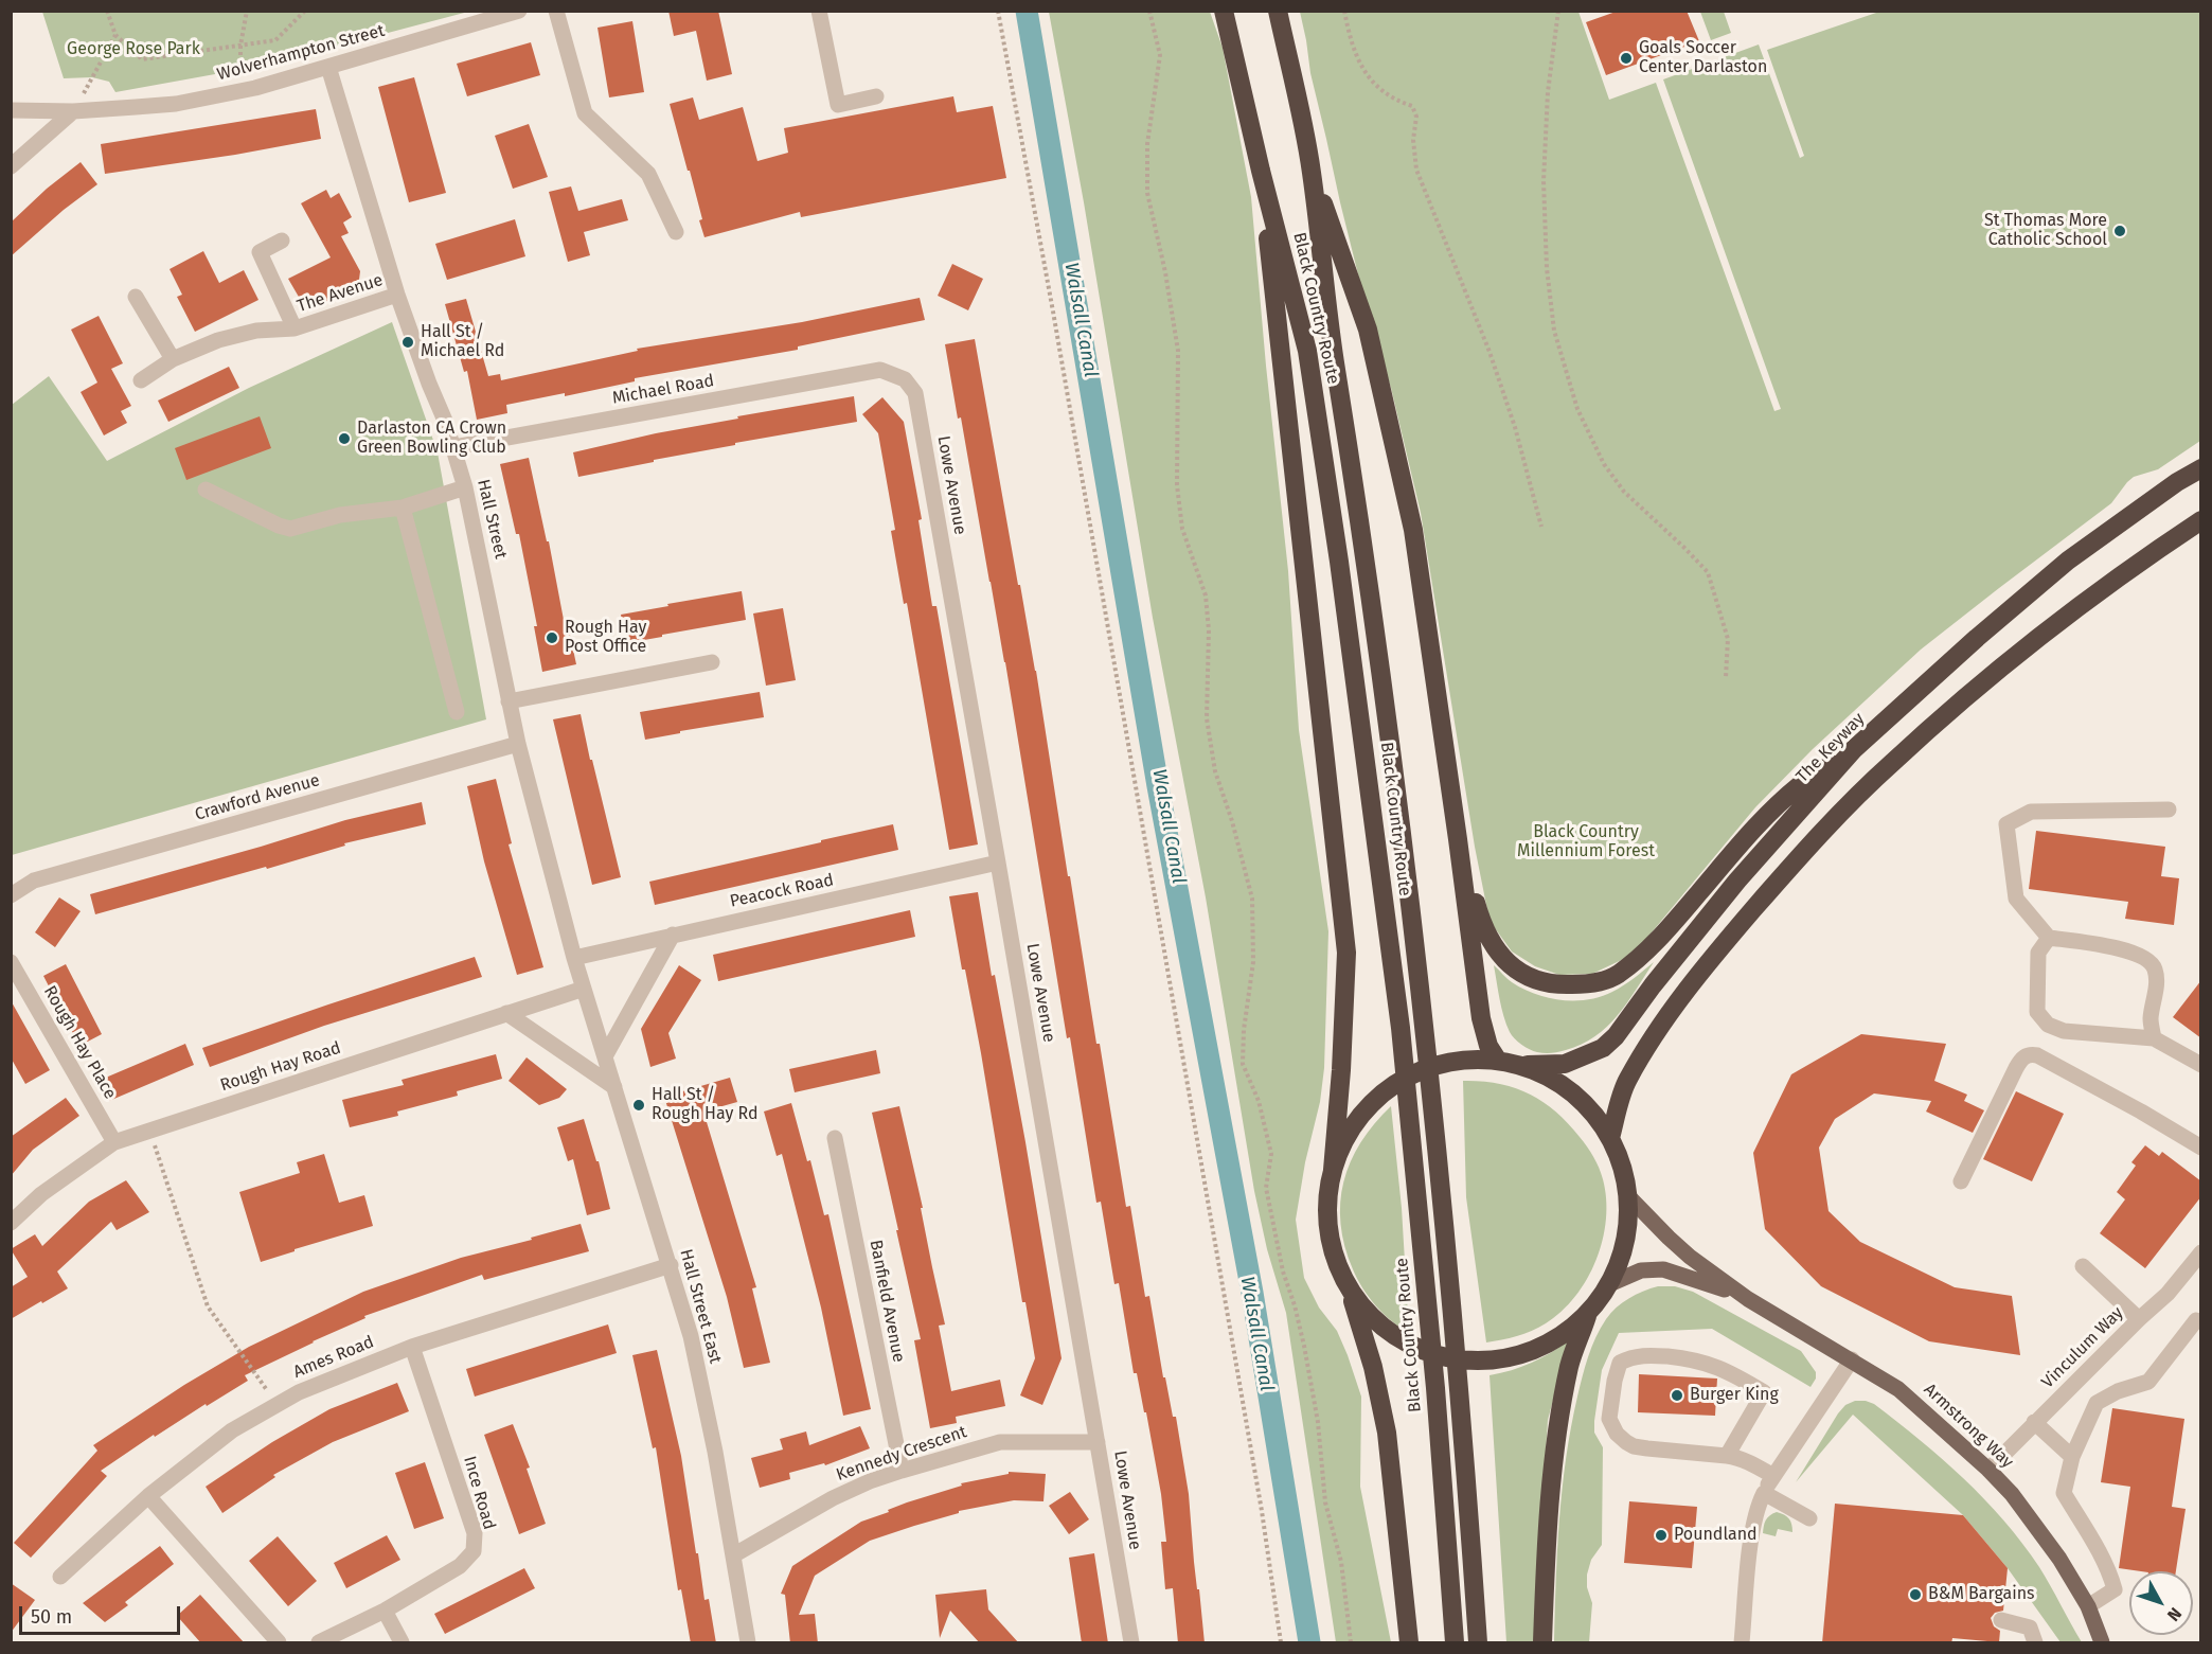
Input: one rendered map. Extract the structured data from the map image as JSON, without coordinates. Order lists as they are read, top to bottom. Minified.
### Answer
{"streets":{"highway":["Black Country Route","The Keyway"],"main road":["Armstrong Way"],"street":["Wolverhampton Street","The Avenue","Michael Road","Lowe Avenue","Hall Street","Crawford Avenue","Peacock Road","Rough Hay Place","Rough Hay Road","Banfield Avenue","Hall Street East","Vinculum Way","Ames Road","Kennedy Crescent","Ince Road"]},"crossings":[["Wolverhampton Street","Hall Street"],["The Avenue","Hall Street"],["Michael Road","Lowe Avenue"],["Michael Road","Hall Street"],["Lowe Avenue","Peacock Road"],["Lowe Avenue","Kennedy Crescent"],["Hall Street","Crawford Avenue"],["Hall Street","Peacock Road"],["Hall Street","Rough Hay Road"],["Hall Street","Hall Street East"],["Rough Hay Place","Rough Hay Road"],["Rough Hay Road","Hall Street East"],["Banfield Avenue","Kennedy Crescent"],["Hall Street East","Ames Road"],["Hall Street East","Kennedy Crescent"],["Vinculum Way","Armstrong Way"],["Ames Road","Ince Road"]],"water":["Walsall Canal"],"parks":["George Rose Park","Black Country Millennium Forest"],"places":["Goals Soccer Center Darlaston","St Thomas More Catholic School","Hall St / Michael Rd","Darlaston CA Crown Green Bowling Club","Rough Hay Post Office","Hall St / Rough Hay Rd","Burger King","Poundland","B&M Bargains"],"scale_bar":"50 m","north":"bottom right"}
